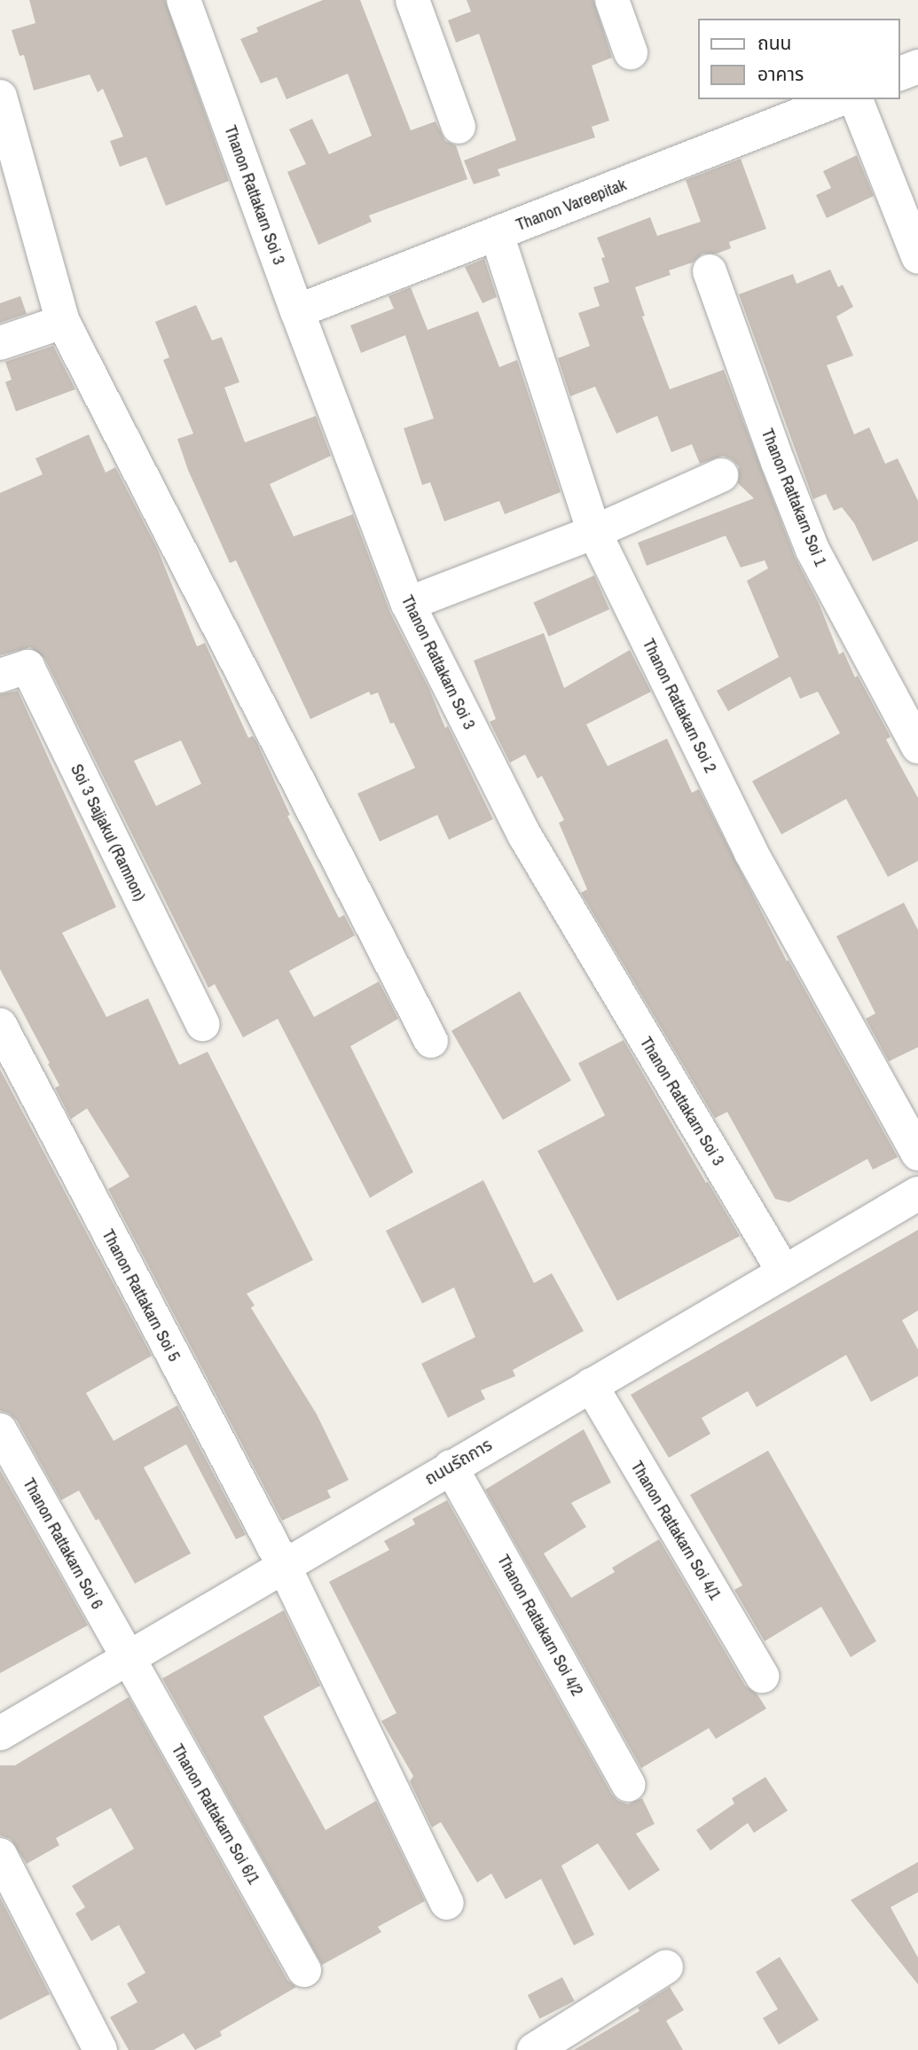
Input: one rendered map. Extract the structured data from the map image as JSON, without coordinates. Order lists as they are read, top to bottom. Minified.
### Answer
{"streets":{"street":["Thanon Rattakarn Soi 3","Thanon Vareepitak","Thanon Rattakarn Soi 1","Thanon Rattakarn Soi 2","Soi 3 Sajjakul (Ramnon)","Thanon Rattakarn Soi 5","ถนนรัถการ","Thanon Rattakarn Soi 4/1","Thanon Rattakarn Soi 6","Thanon Rattakarn Soi 4/2","Thanon Rattakarn Soi 6/1"]},"crossings":[["Thanon Rattakarn Soi 3","Thanon Vareepitak"],["Thanon Rattakarn Soi 3","ถนนรัถการ"],["Thanon Vareepitak","Thanon Rattakarn Soi 2"],["Thanon Rattakarn Soi 5","ถนนรัถการ"],["ถนนรัถการ","Thanon Rattakarn Soi 4/1"],["ถนนรัถการ","Thanon Rattakarn Soi 6"],["ถนนรัถการ","Thanon Rattakarn Soi 4/2"],["ถนนรัถการ","Thanon Rattakarn Soi 6/1"],["Thanon Rattakarn Soi 6","Thanon Rattakarn Soi 6/1"]],"legend":["ถนน","อาคาร"]}
